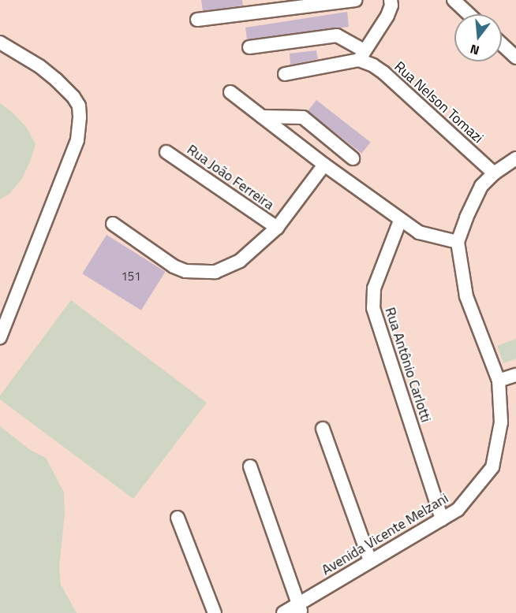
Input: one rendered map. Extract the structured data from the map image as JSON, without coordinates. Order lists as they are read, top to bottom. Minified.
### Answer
{"streets":{"street":["Rua Nelson Tomazi","Rua João Ferreira","Rua Antônio Carlotti","Avenida Vicente Melzani"]},"crossings":[["Rua Nelson Tomazi","Avenida Vicente Melzani"],["Rua Antônio Carlotti","Avenida Vicente Melzani"]],"house_numbers":["151"],"north":"bottom"}
